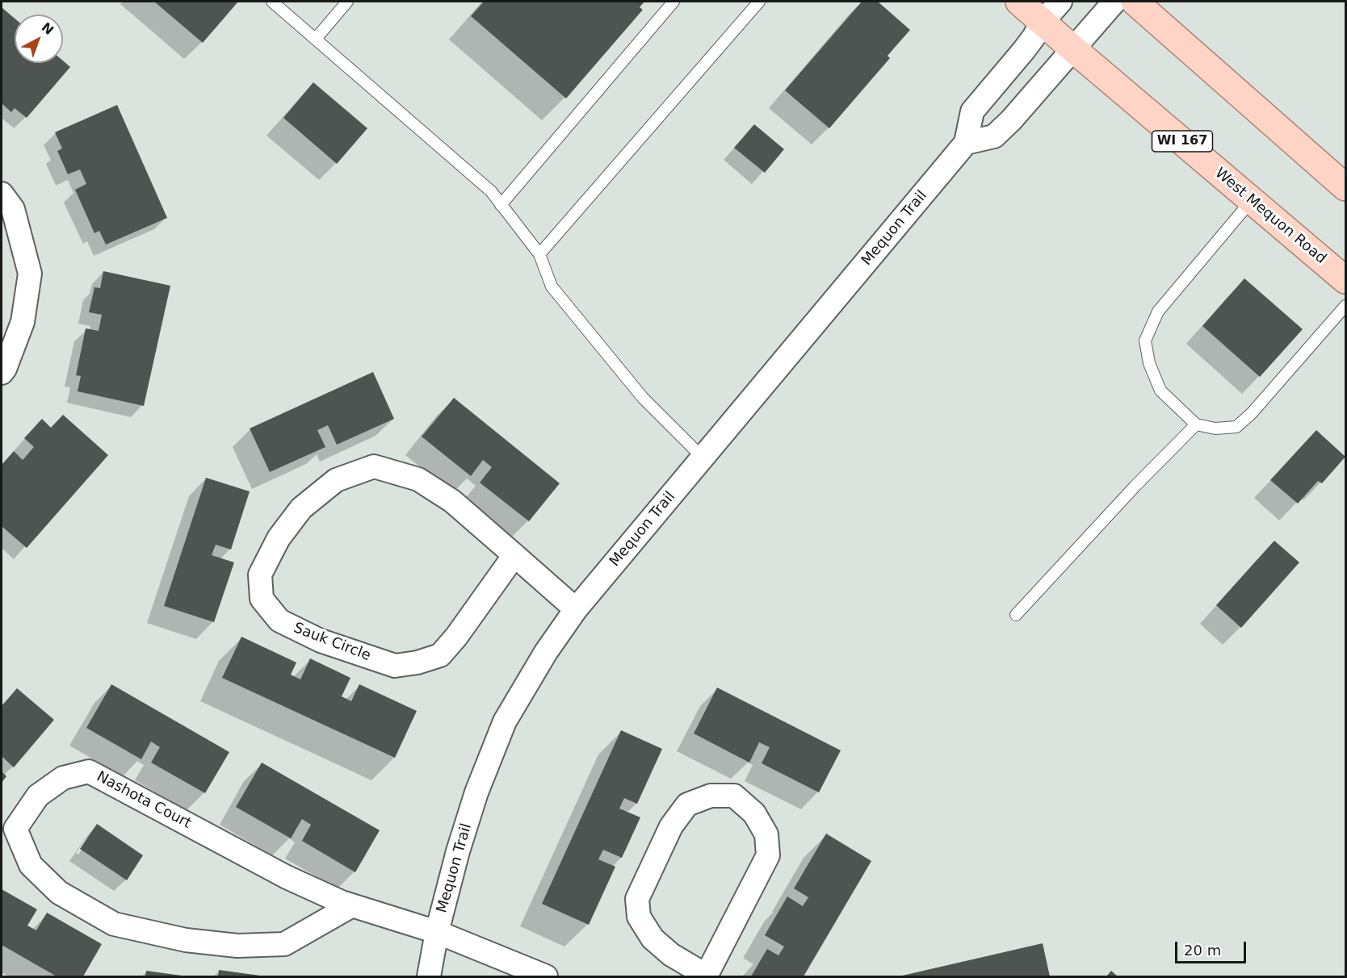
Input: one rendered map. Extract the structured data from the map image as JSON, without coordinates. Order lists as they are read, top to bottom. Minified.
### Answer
{"streets":{"main road":["WI 167","West Mequon Road"],"street":["Mequon Trail","Sauk Circle","Nashota Court"]},"crossings":[["West Mequon Road","Mequon Trail"],["Mequon Trail","Sauk Circle"],["Mequon Trail","Nashota Court"]],"scale_bar":"20 m","north":"top right"}
